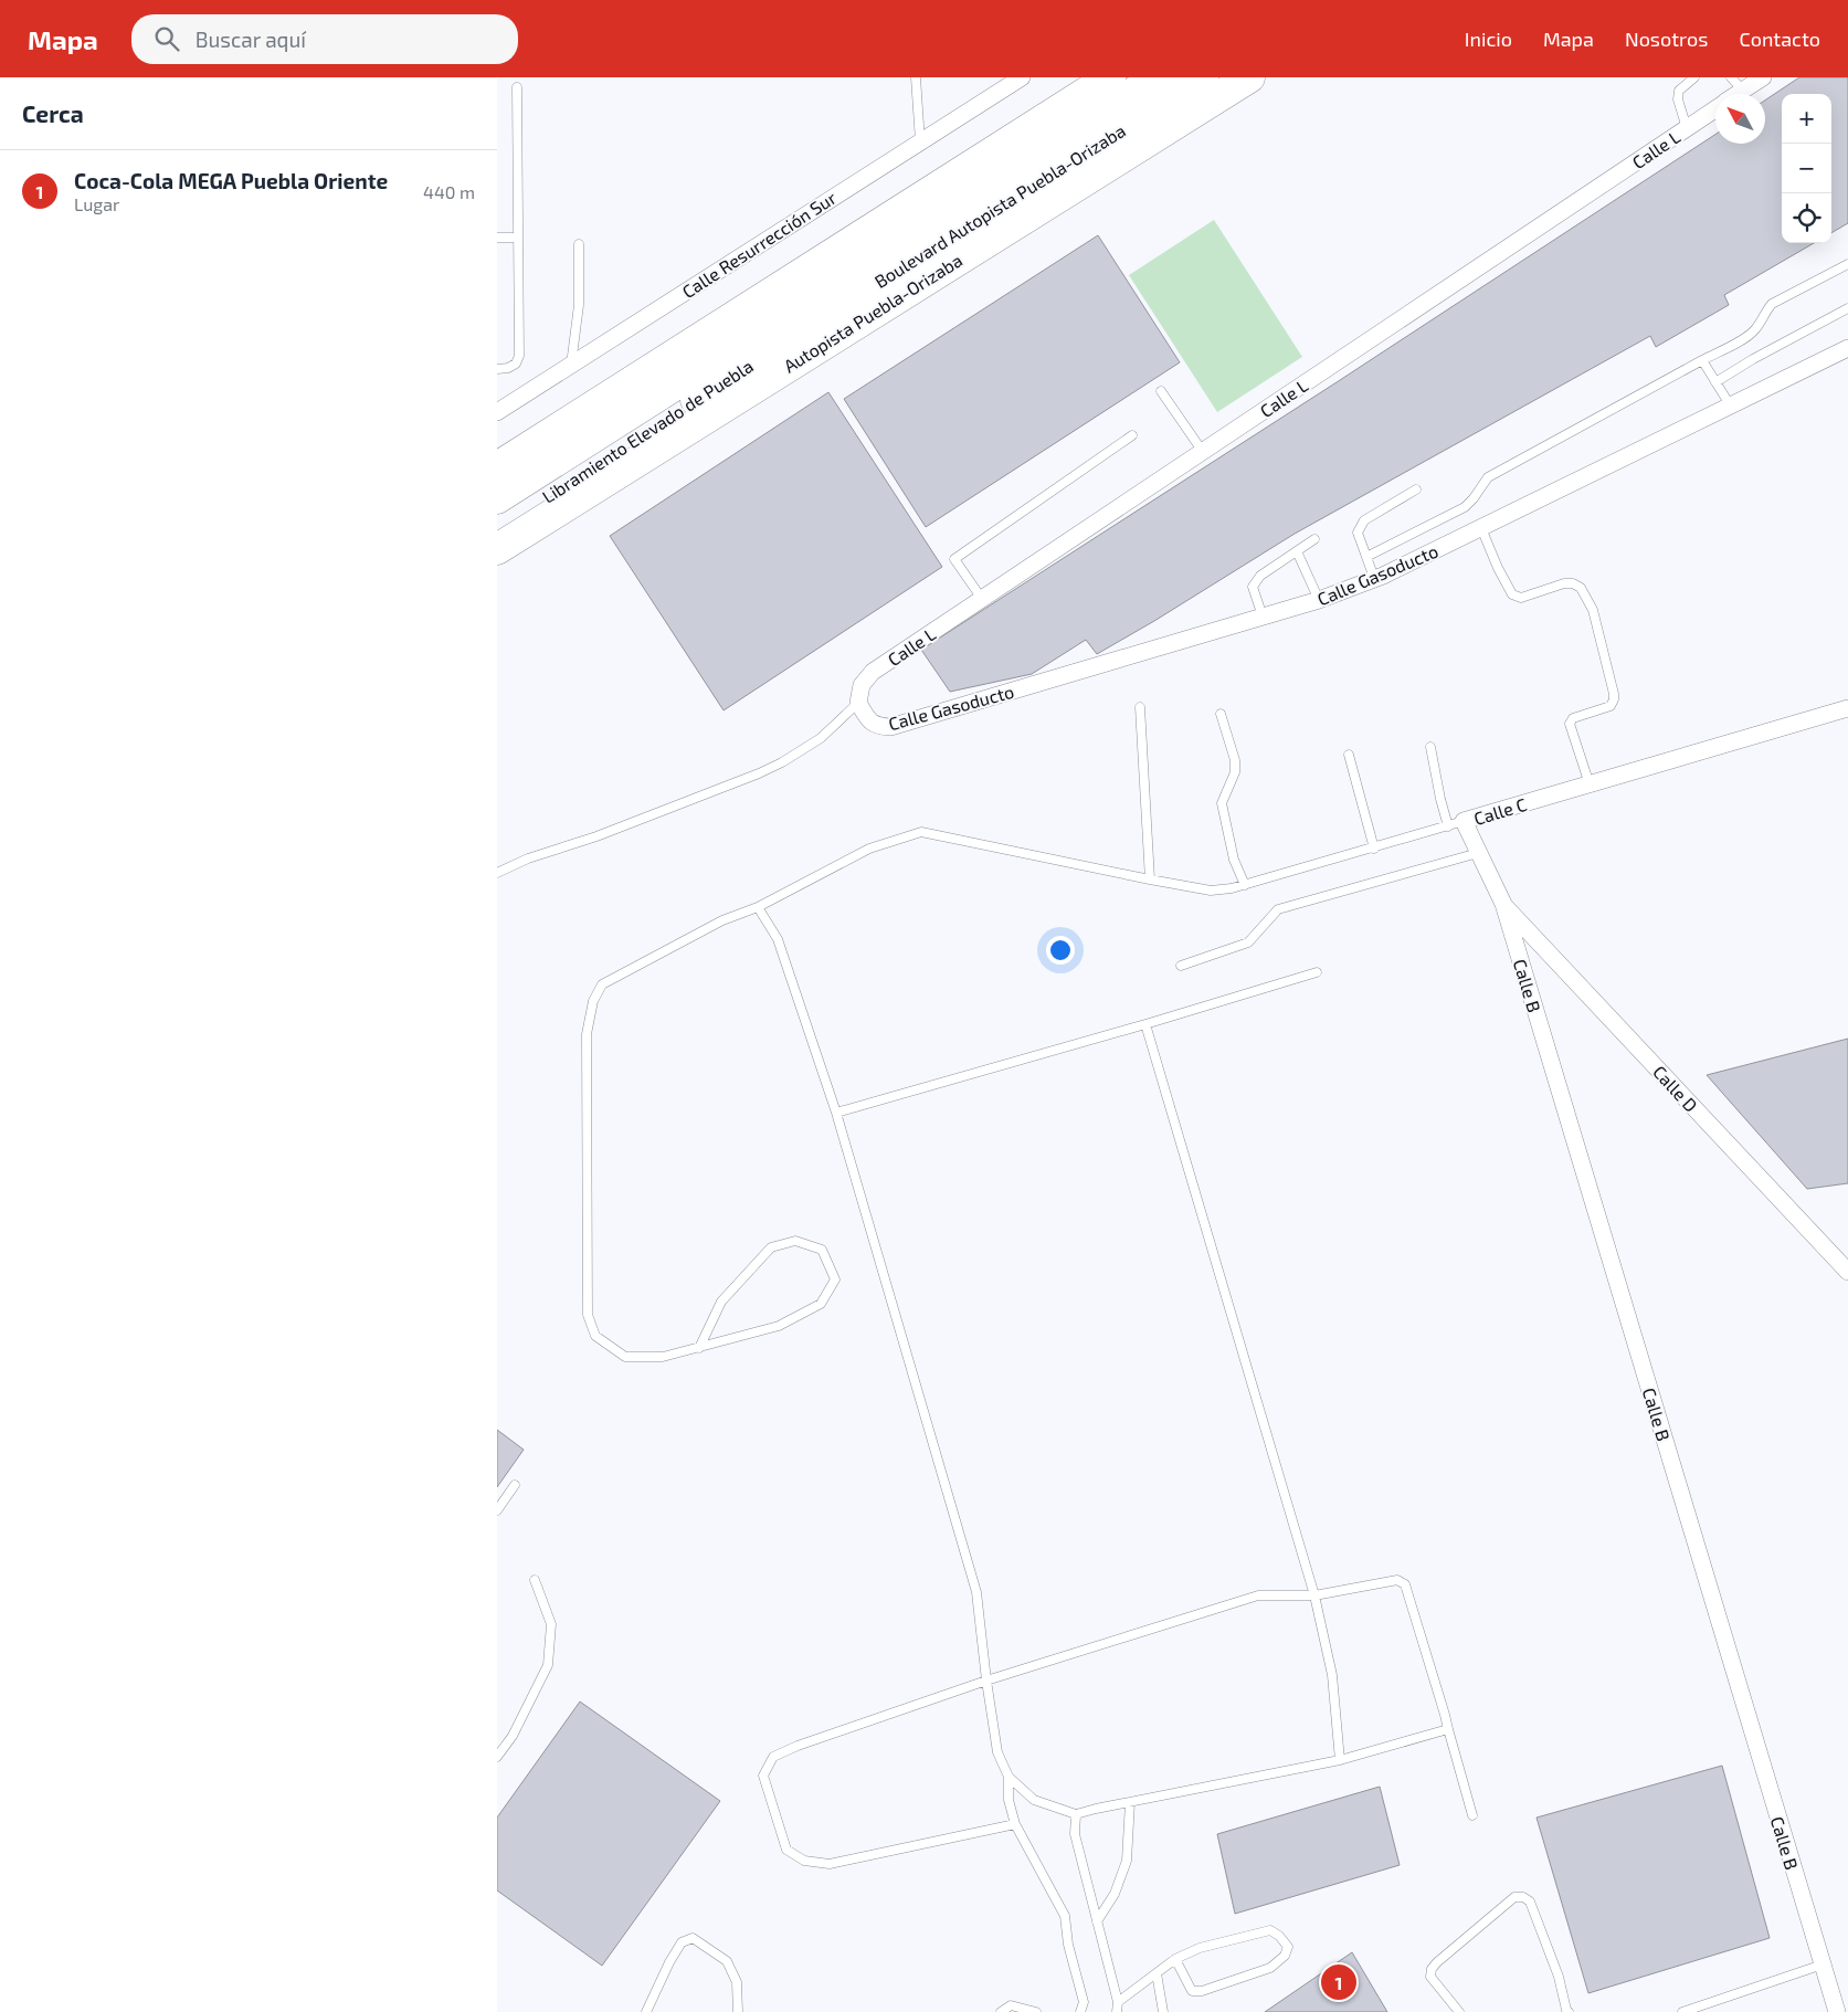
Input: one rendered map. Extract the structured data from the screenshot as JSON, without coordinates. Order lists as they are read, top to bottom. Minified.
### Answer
{"streets":{"highway":["Boulevard Autopista Puebla-Orizaba","Autopista Puebla-Orizaba","Libramiento Elevado de Puebla"],"street":["Calle L","Calle Resurrección Sur","Calle Gasoducto","Calle C","Calle B","Calle D"]},"crossings":[["Calle L","Calle Gasoducto"],["Boulevard Autopista Puebla-Orizaba","Libramiento Elevado de Puebla"],["Autopista Puebla-Orizaba","Libramiento Elevado de Puebla"],["Calle C","Calle B"],["Calle B","Calle D"]],"north":"top left","page":{"header":"Mapa","search":"Buscar aquí","nav":["Inicio","Mapa","Nosotros","Contacto"],"heading":"Cerca","map_buttons":["+","−"],"list":[{"mark":"1","name":"Coca-Cola MEGA Puebla Oriente","note":"Lugar","value":"440 m"}],"pins":"1"}}
